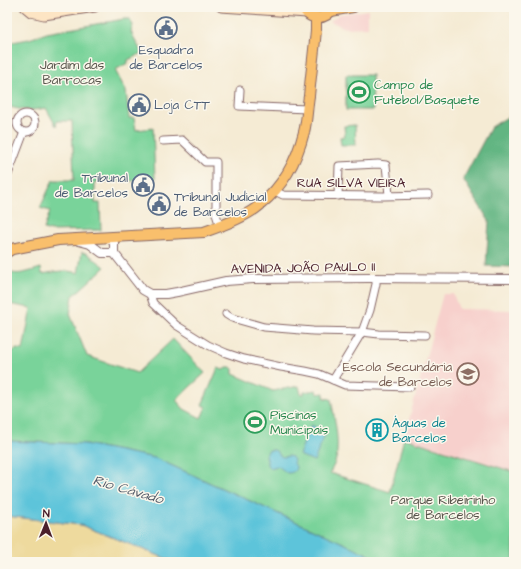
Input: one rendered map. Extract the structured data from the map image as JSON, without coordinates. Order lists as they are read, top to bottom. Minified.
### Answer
{"streets":{"street":["RUA SILVA VIEIRA","AVENIDA JOÃO PAULO II"]},"water":["Rio Cávado"],"parks":["Jardim das Barrocas","Parque Ribeirinho de Barcelos"],"places":{"public building":["Esquadra de Barcelos","Loja CTT","Tribunal de Barcelos","Tribunal Judicial de Barcelos"],"sports":["Campo de Futebol/Basquete","Piscinas Municipais"],"school or university":["Escola Secundária de Barcelos"],"building":["Águas de Barcelos"]},"north":"top"}
